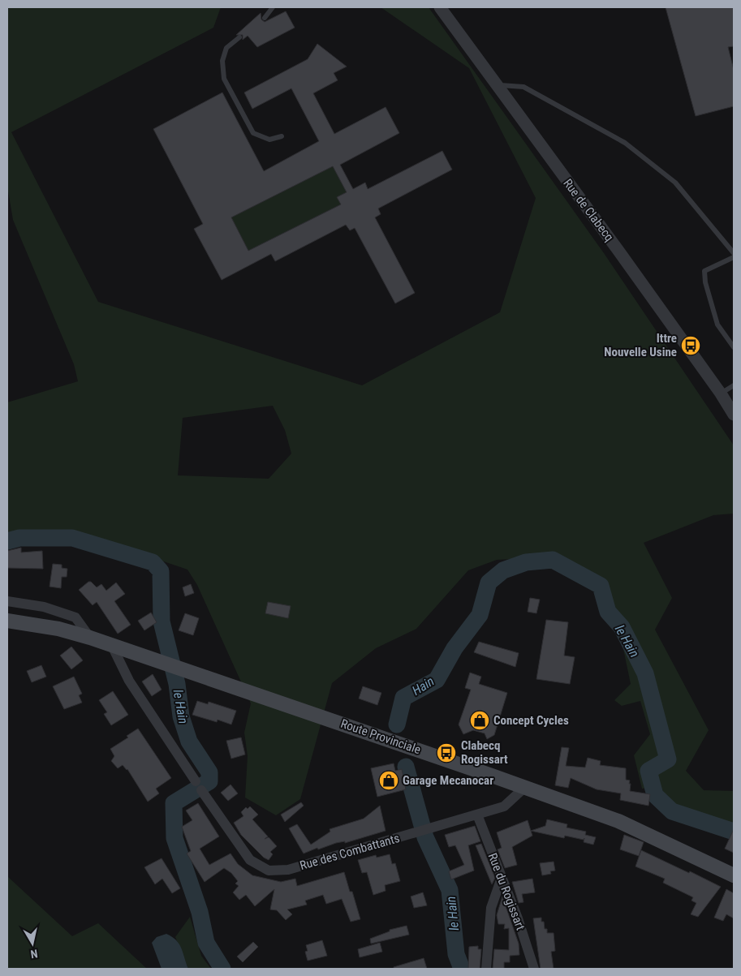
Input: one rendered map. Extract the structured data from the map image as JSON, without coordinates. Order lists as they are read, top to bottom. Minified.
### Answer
{"streets":{"main road":["Route Provinciale"],"street":["Rue de Clabecq","Rue des Combattants","Rue du Rogissart"]},"crossings":[["Route Provinciale","Rue des Combattants"],["Rue des Combattants","Rue du Rogissart"]],"water":["le Hain","Hain"],"places":{"bus stop":["Ittre Nouvelle Usine","Clabecq Rogissart"],"shop":["Concept Cycles","Garage Mecanocar"]},"north":"bottom"}
